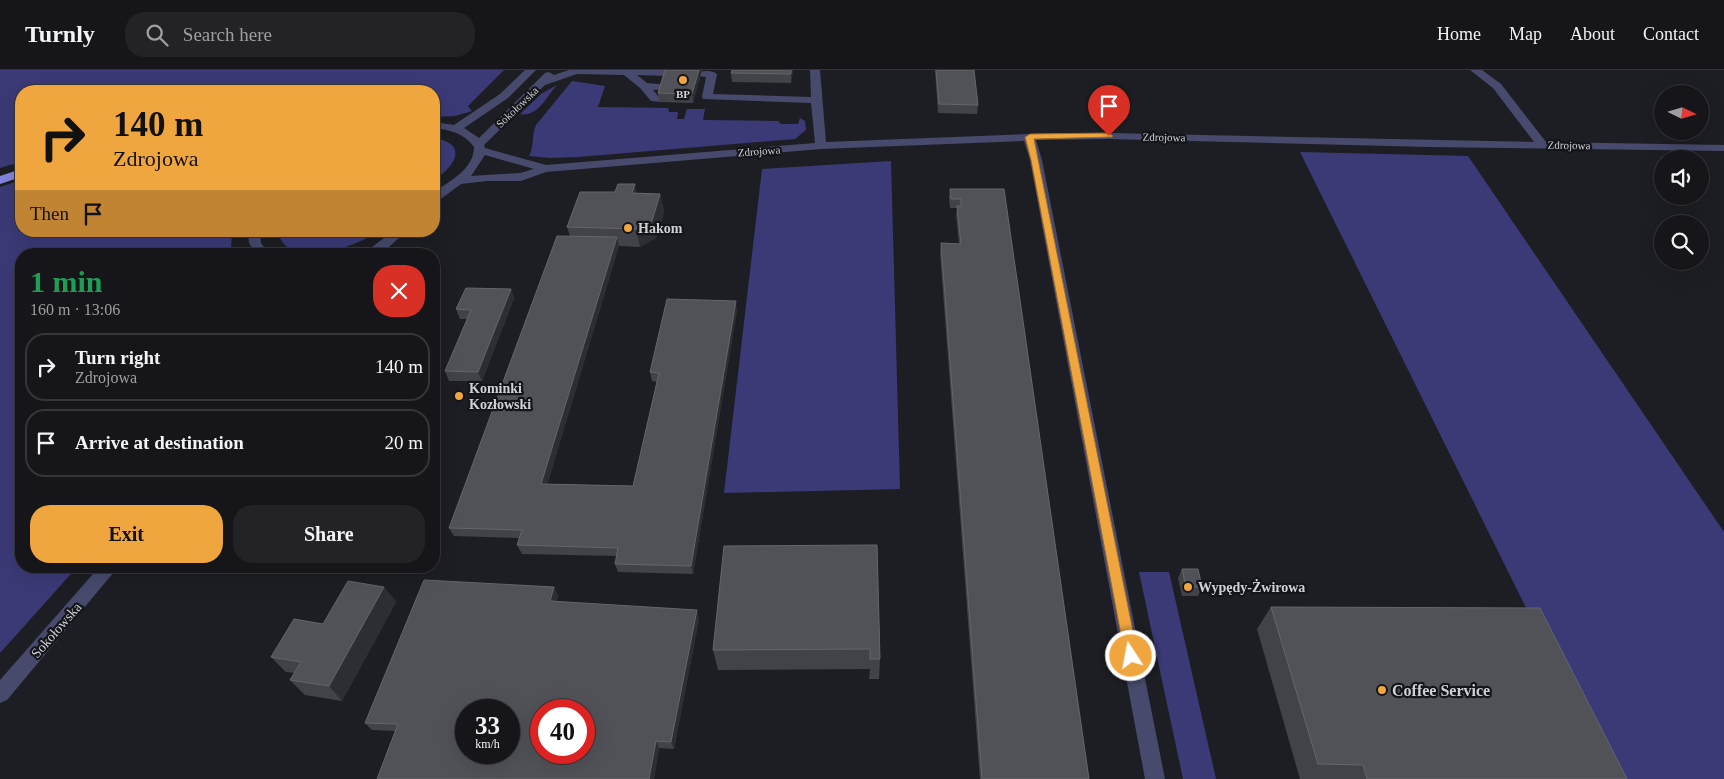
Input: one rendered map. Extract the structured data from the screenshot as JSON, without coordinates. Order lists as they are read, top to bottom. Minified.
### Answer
{"streets":{"street":["Sokołowska","Zdrojowa"]},"crossings":[["Sokołowska","Zdrojowa"]],"places":["BP","Hakom","Kominki Kozłowski","Wypędy-Żwirowa","Coffee Service"],"north":"right","page":{"header":"Turnly","search":"Search here","nav":["Home","Map","About","Contact"],"turn":["140 m","Zdrojowa"],"then":"Then","heading":["1 min","160 m · 13:06"],"list":[{"name":"Turn right","note":"Zdrojowa","value":"140 m"},{"name":"Arrive at destination","value":"20 m"}],"buttons":["Exit","Share"],"speed":"33 km/h","limit":"40"}}
